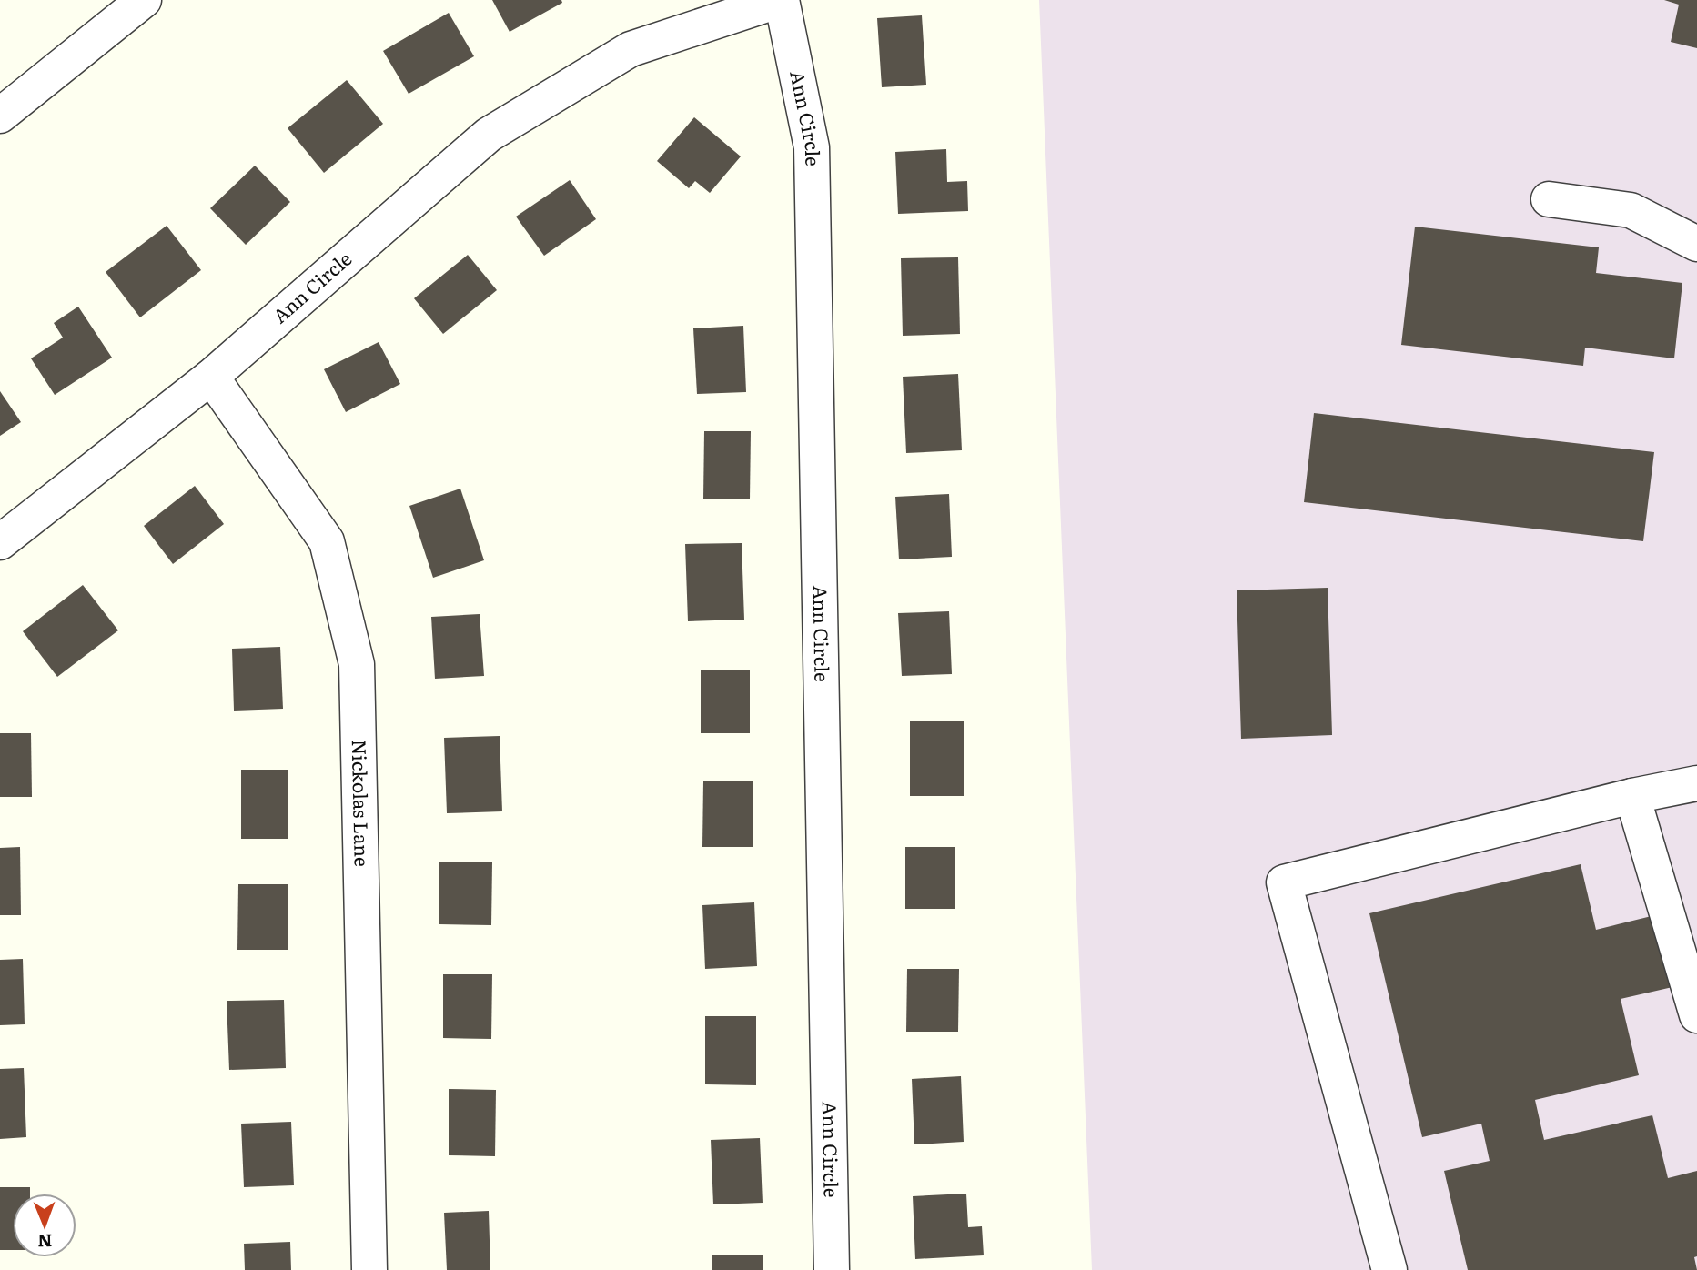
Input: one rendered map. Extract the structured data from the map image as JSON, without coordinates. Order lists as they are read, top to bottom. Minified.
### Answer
{"streets":{"street":["Ann Circle","Nickolas Lane"]},"crossings":[["Ann Circle","Nickolas Lane"]],"north":"bottom"}
